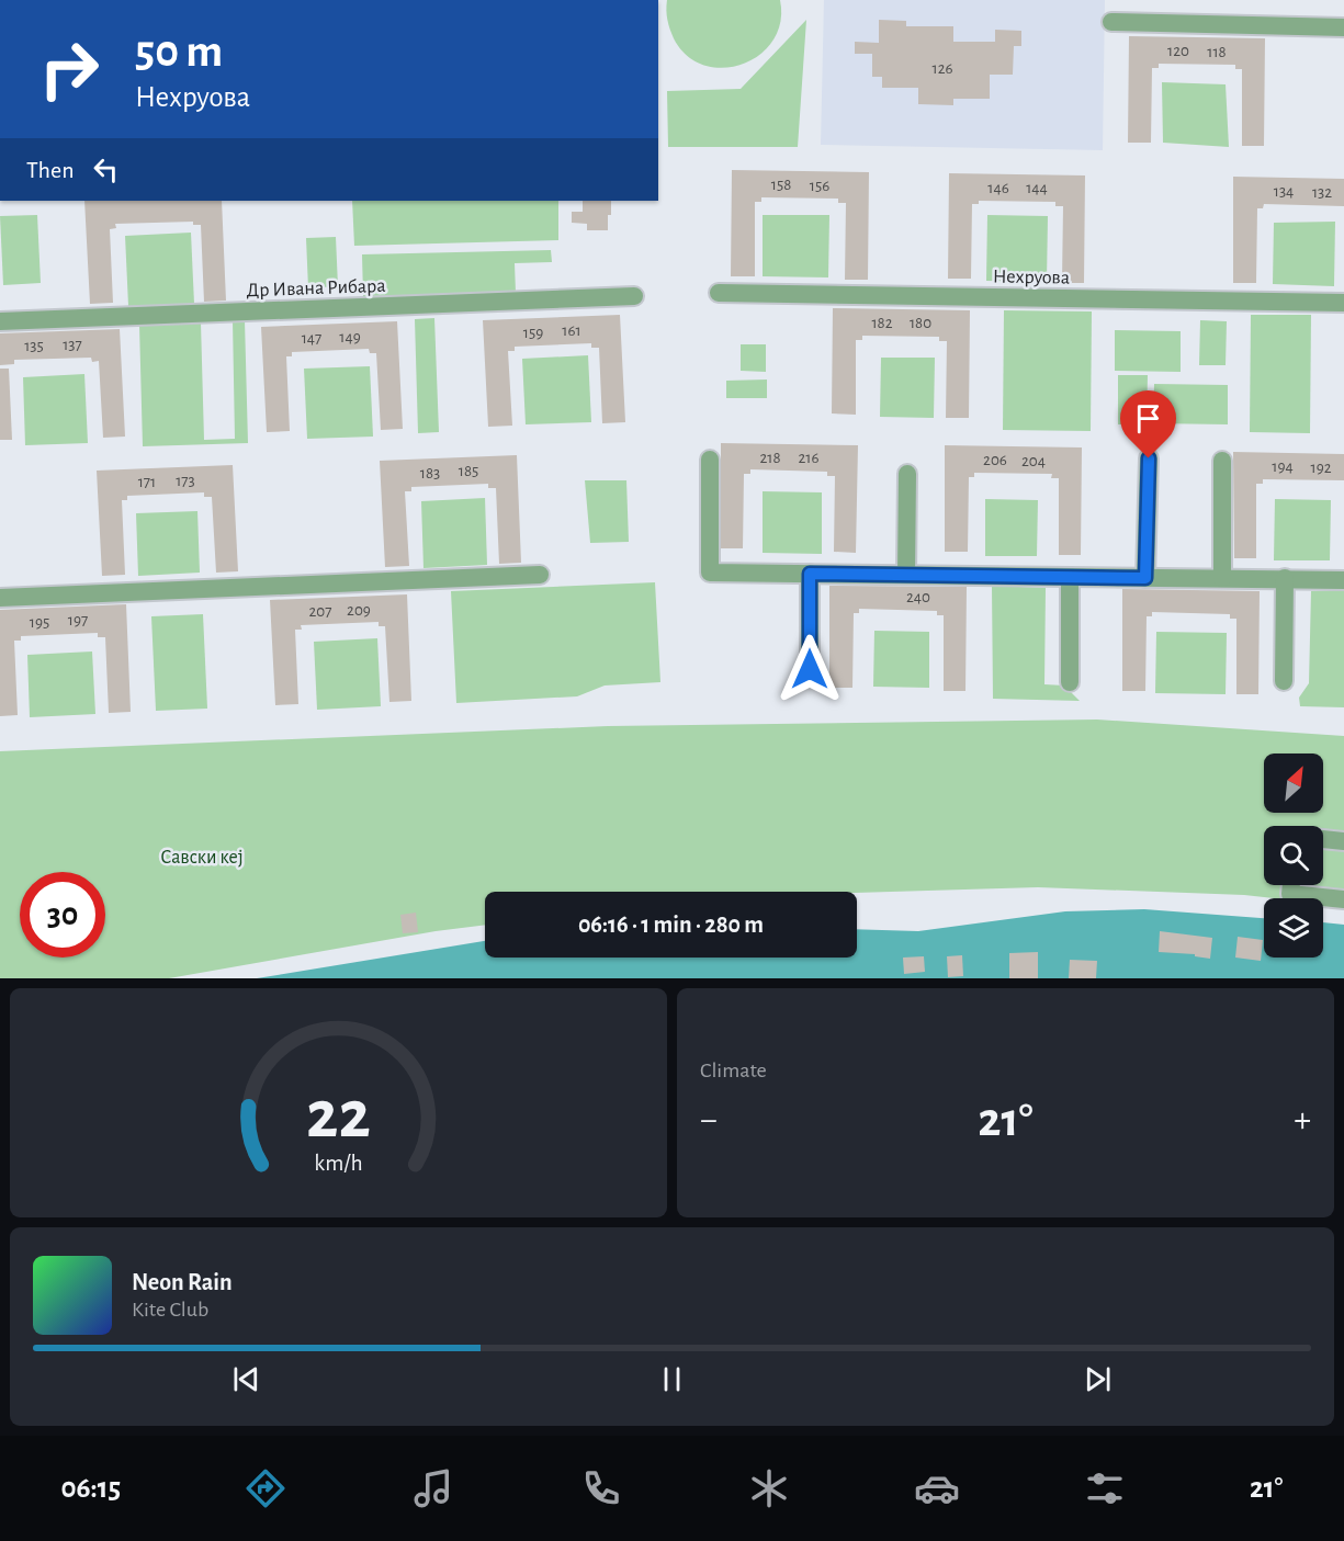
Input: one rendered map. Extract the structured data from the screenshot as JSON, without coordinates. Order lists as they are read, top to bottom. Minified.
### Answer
{"streets":{"street":["Нехруова","Др Ивана Рибара"]},"parks":["Савски кеј"],"house_numbers":["120","118","126","158","156","146","144","134","132","182","180","161","159","149","147","137","135","218","216","206","204","194","192","185","183","173","171","240","209","207","197","195"],"north":"top right","page":{"turn":["50 m","Нехруова"],"then":"Then","limit":"30","trip":"06:16 · 1 min · 280 m","tile":"Climate","heat":["−","21°","+"],"song":["Neon Rain","Kite Club"],"tabs":["06:15","21°"],"gauge":["22","km/h"]}}
